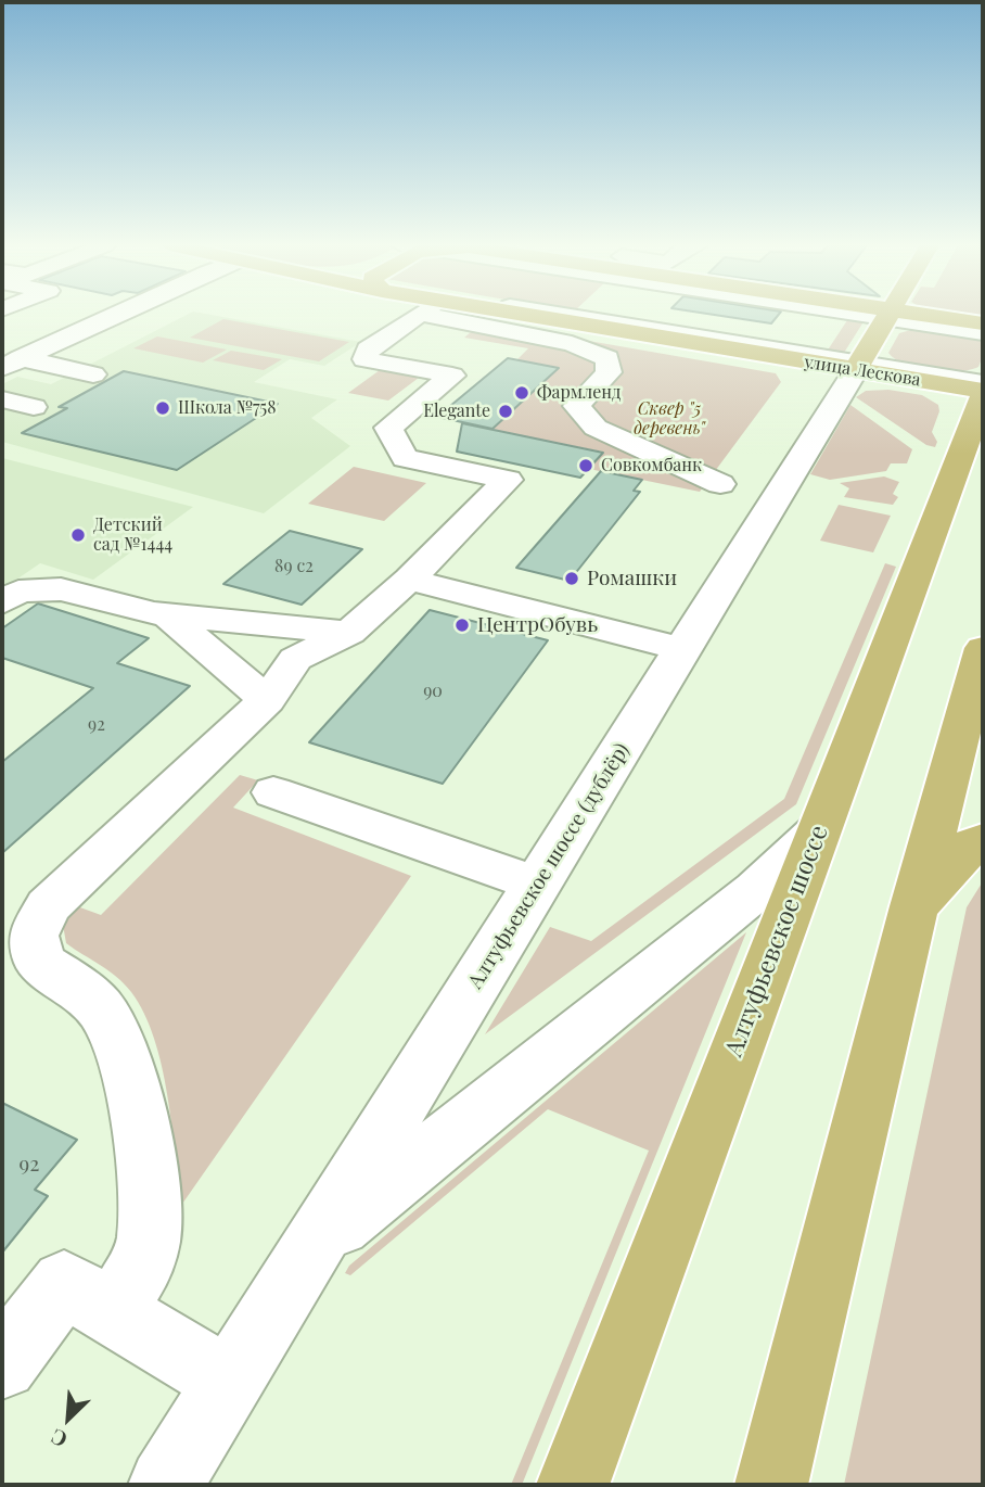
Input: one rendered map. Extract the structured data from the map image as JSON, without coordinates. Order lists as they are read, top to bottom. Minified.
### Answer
{"streets":{"main road":["улица Лескова","Алтуфьевское шоссе (дублёр)","Алтуфьевское шоссе"]},"crossings":[["улица Лескова","Алтуфьевское шоссе (дублёр)"]],"parks":["Сквер \"5 деревень\""],"places":["Фармленд","Школа №758","Elegante","Совкомбанк","Детский сад №1444","Ромашки","ЦентрОбувь"],"house_numbers":["89 с2","90","92","92"],"north":"bottom left"}
